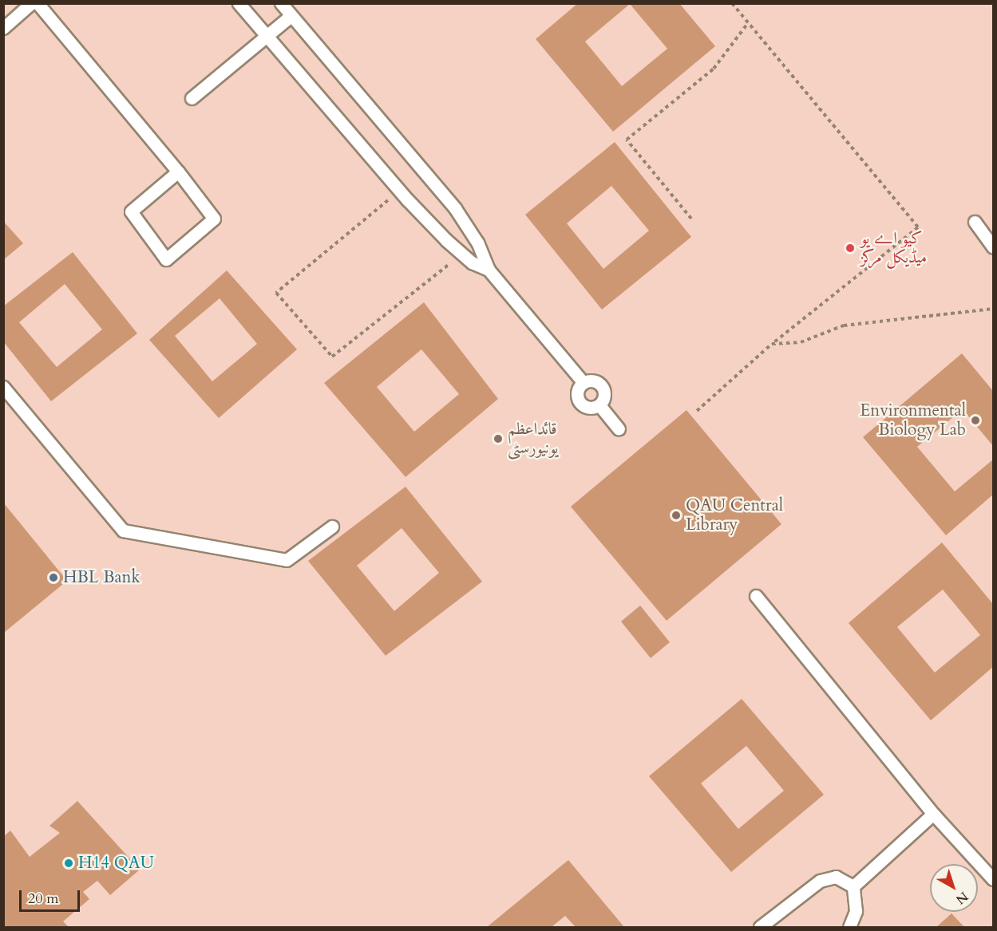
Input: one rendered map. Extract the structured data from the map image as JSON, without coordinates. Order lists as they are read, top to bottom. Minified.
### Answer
{"places":["کیو اے یو میڈیکل مرکز","Environmental Biology Lab","قائداعظم یونیورسٹی","QAU Central Library","HBL Bank","H14 QAU"],"scale_bar":"20 m","north":"bottom right"}
